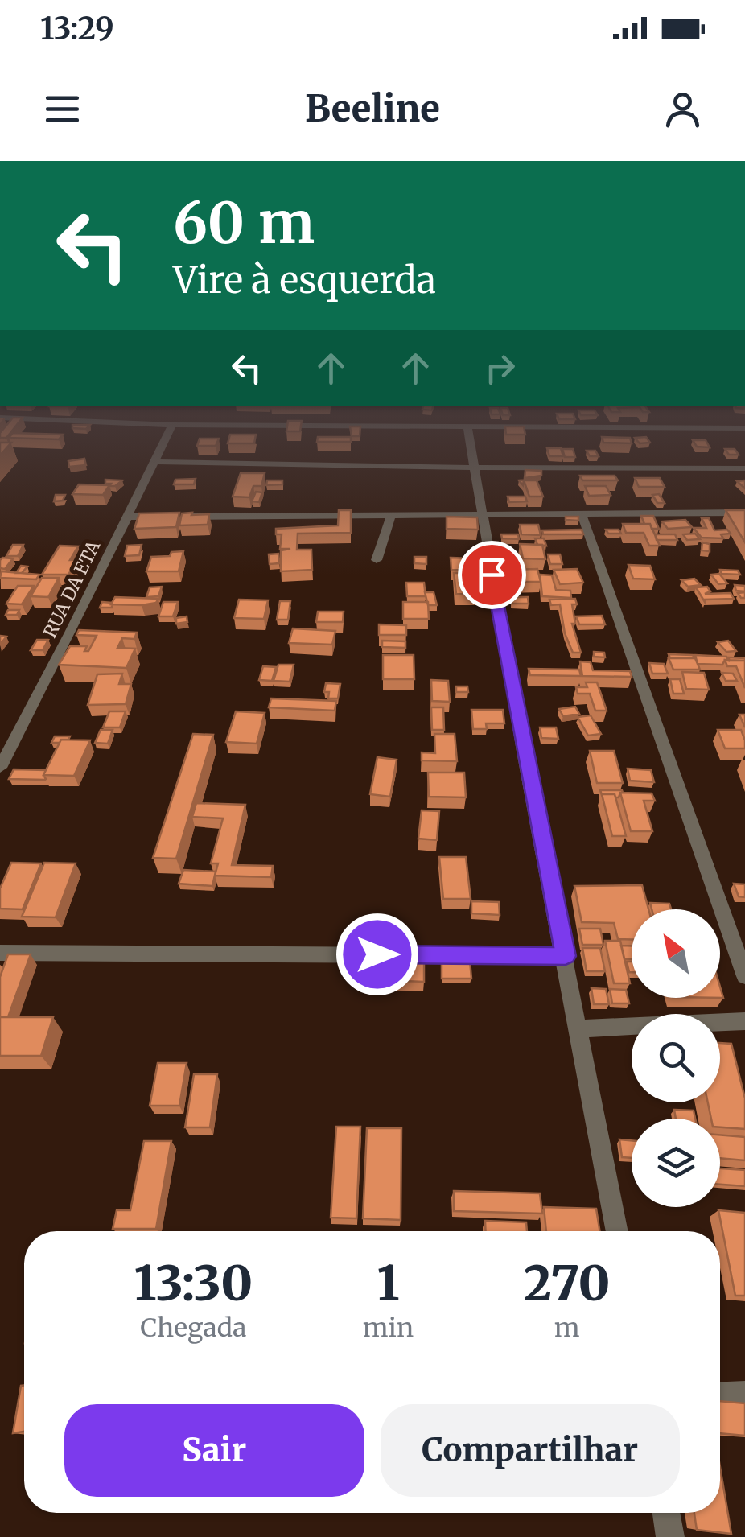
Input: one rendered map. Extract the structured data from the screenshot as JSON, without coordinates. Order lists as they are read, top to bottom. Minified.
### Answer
{"streets":{"street":["RUA DA ETA"]},"north":"top left","page":{"status":"13:29","header":"Beeline","turn":["60 m","Vire à esquerda"],"eta":["13:30","Chegada","1","min","270","m"],"buttons":["Sair","Compartilhar"]}}
